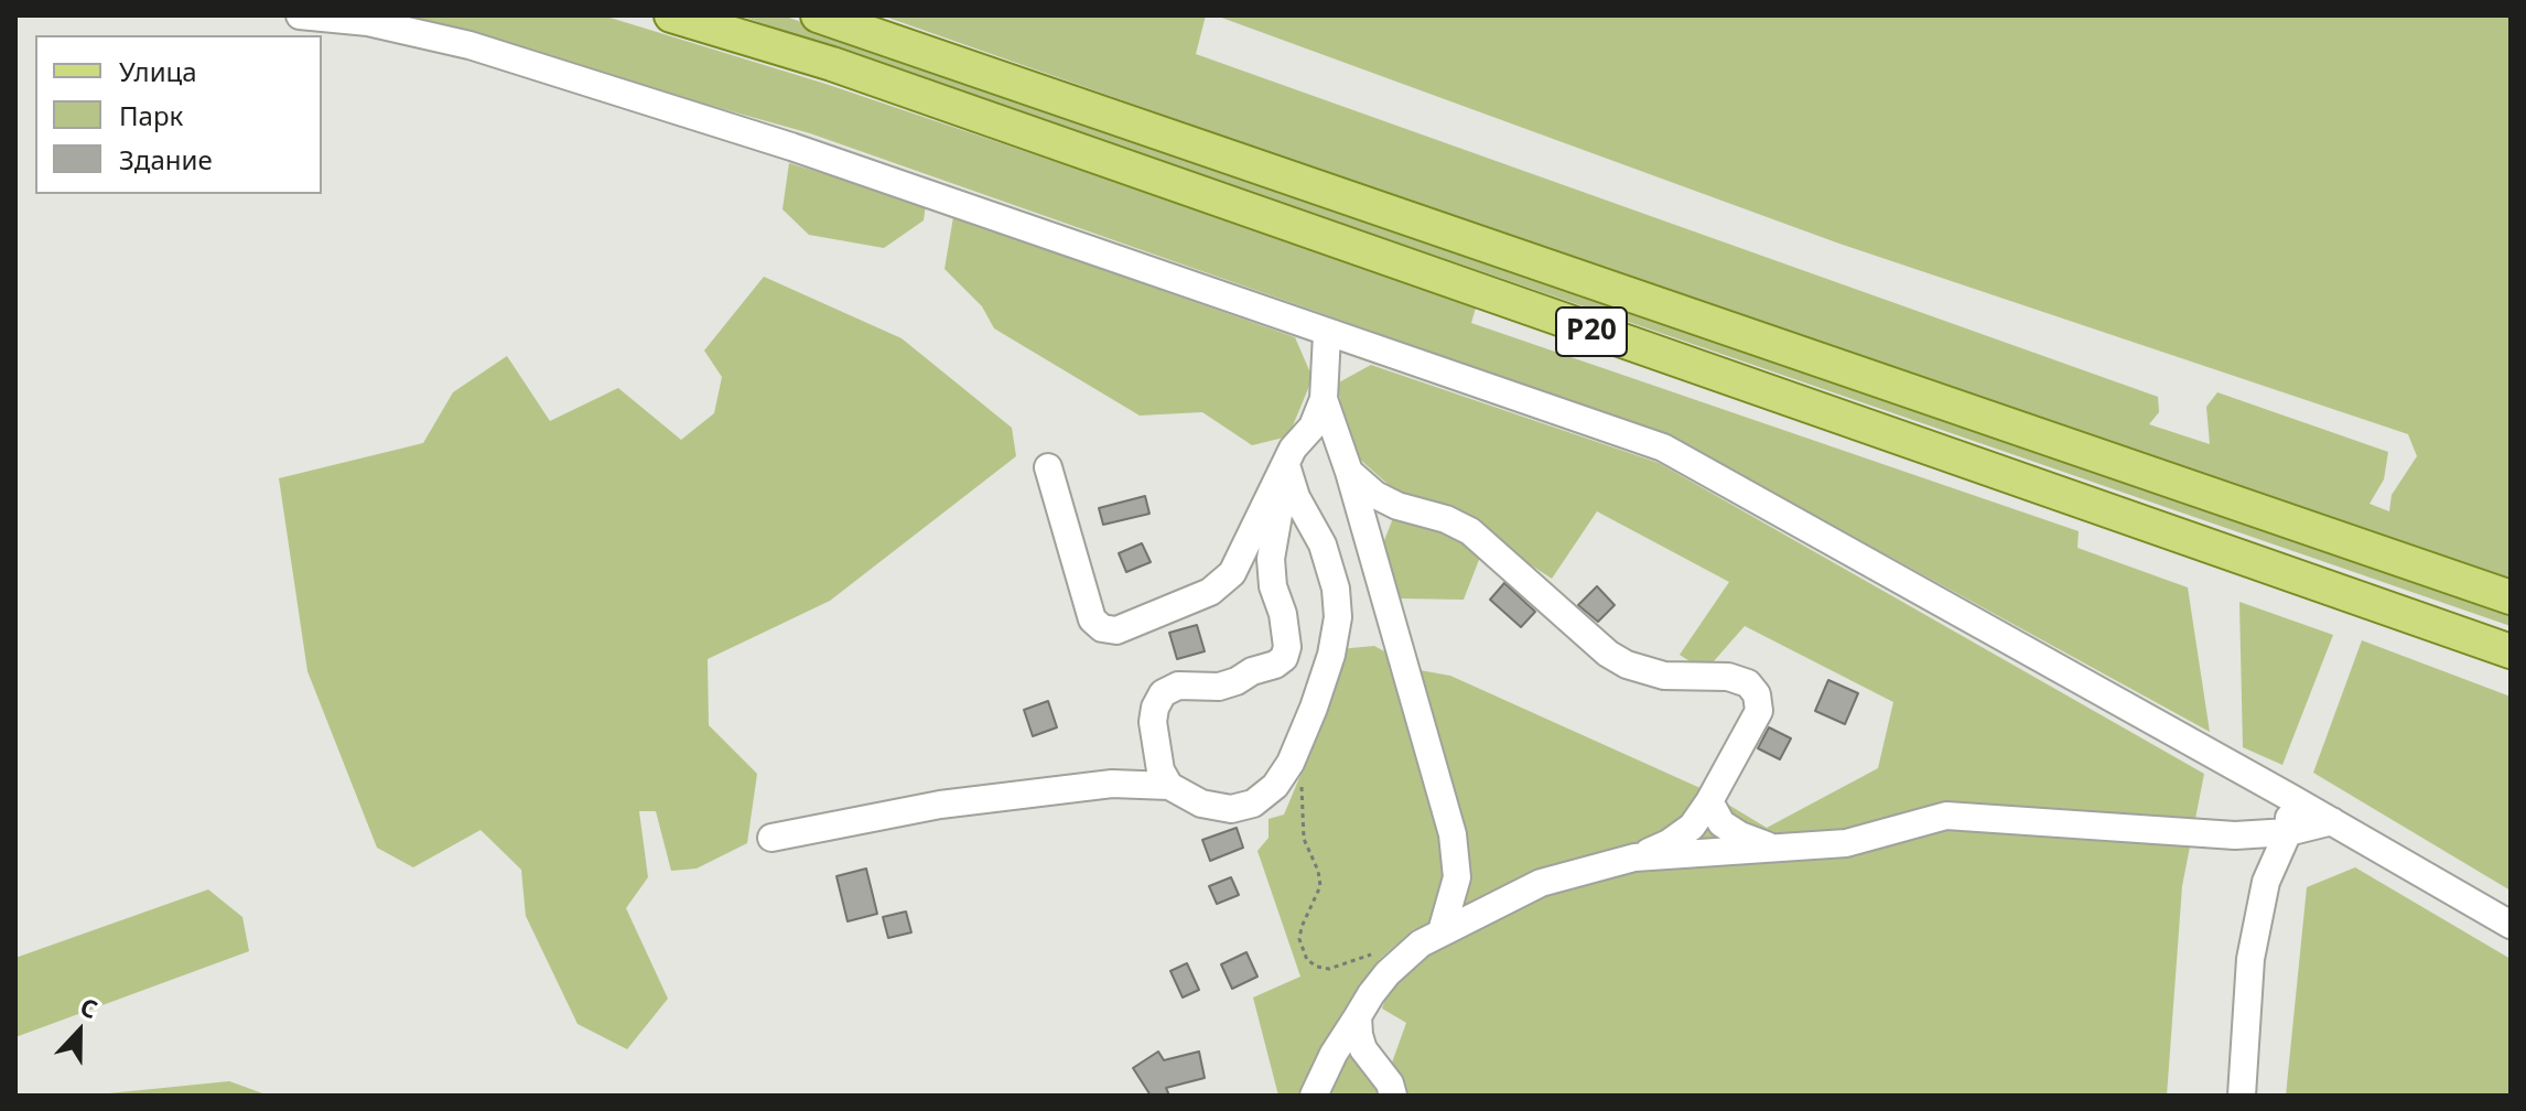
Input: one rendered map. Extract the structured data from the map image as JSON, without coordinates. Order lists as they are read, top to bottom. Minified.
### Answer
{"streets":{"main road":["Р20"]},"legend":["Улица","Парк","Здание"],"north":"top"}
